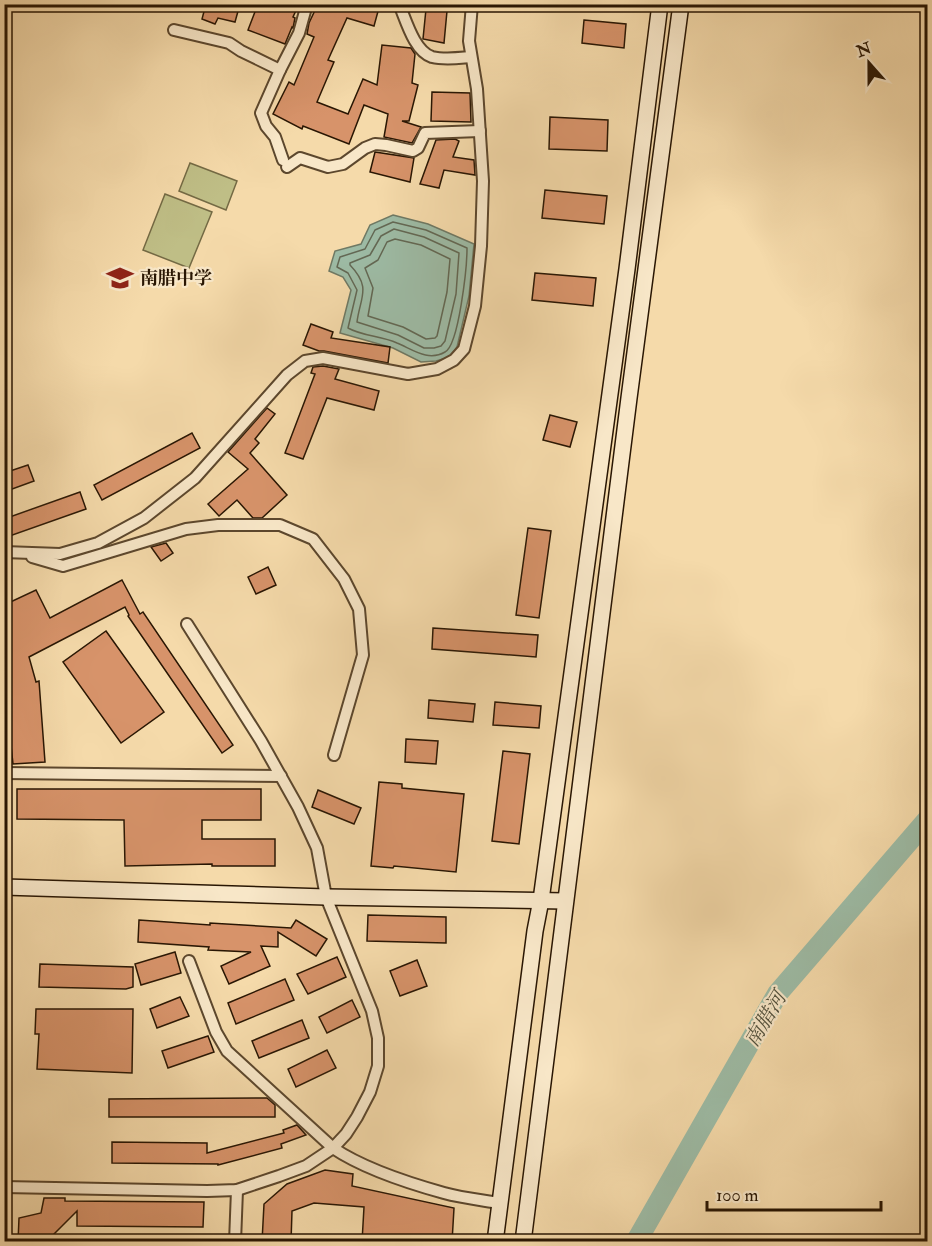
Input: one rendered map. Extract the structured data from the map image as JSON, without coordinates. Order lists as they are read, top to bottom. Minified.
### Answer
{"water":["南腊河"],"places":{"school or university":["南腊中学"]},"scale_bar":"100 m","north":"top"}
